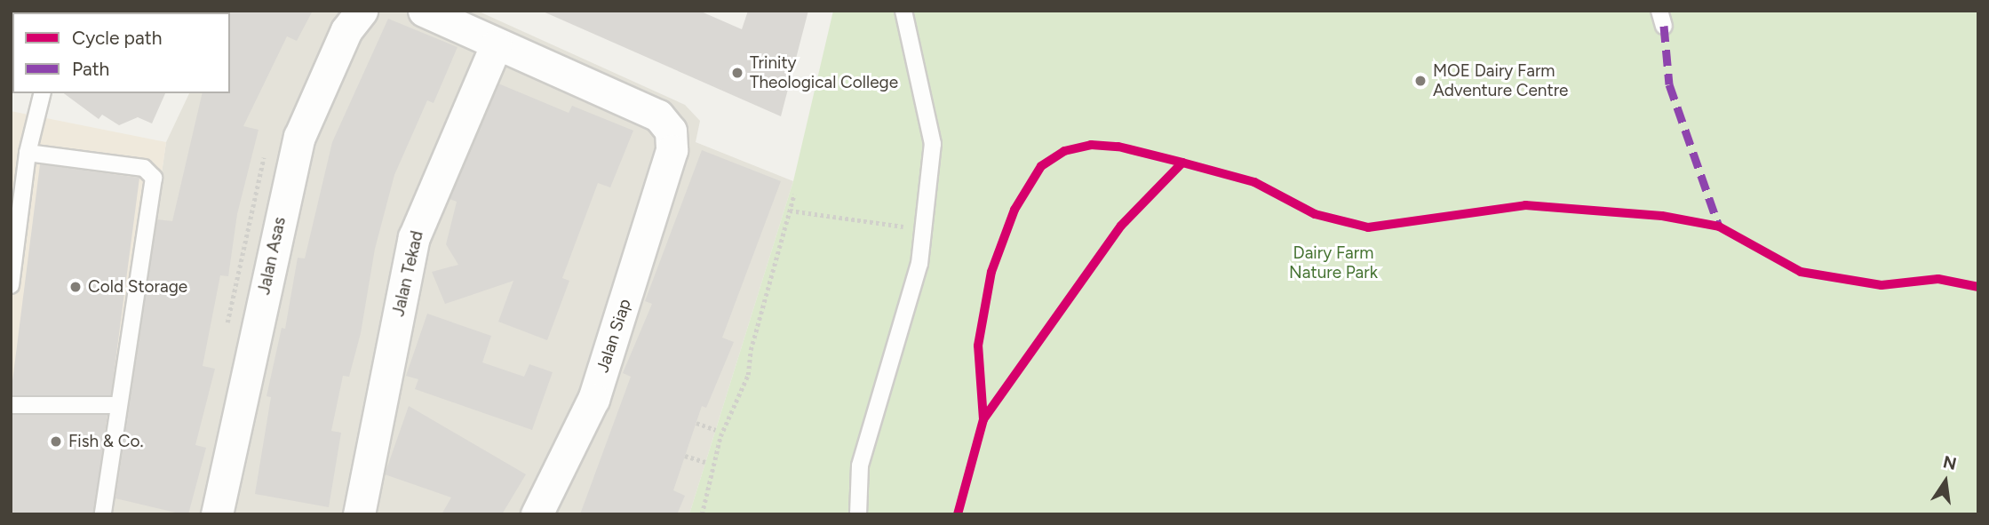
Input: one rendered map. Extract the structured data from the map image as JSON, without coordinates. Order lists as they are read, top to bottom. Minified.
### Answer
{"streets":{"street":["Jalan Asas","Jalan Tekad","Jalan Siap"]},"crossings":[["Jalan Tekad","Jalan Siap"]],"parks":["Dairy Farm Nature Park"],"places":["Trinity Theological College","MOE Dairy Farm Adventure Centre","Cold Storage","Fish & Co."],"legend":["Cycle path","Path"],"north":"top"}
